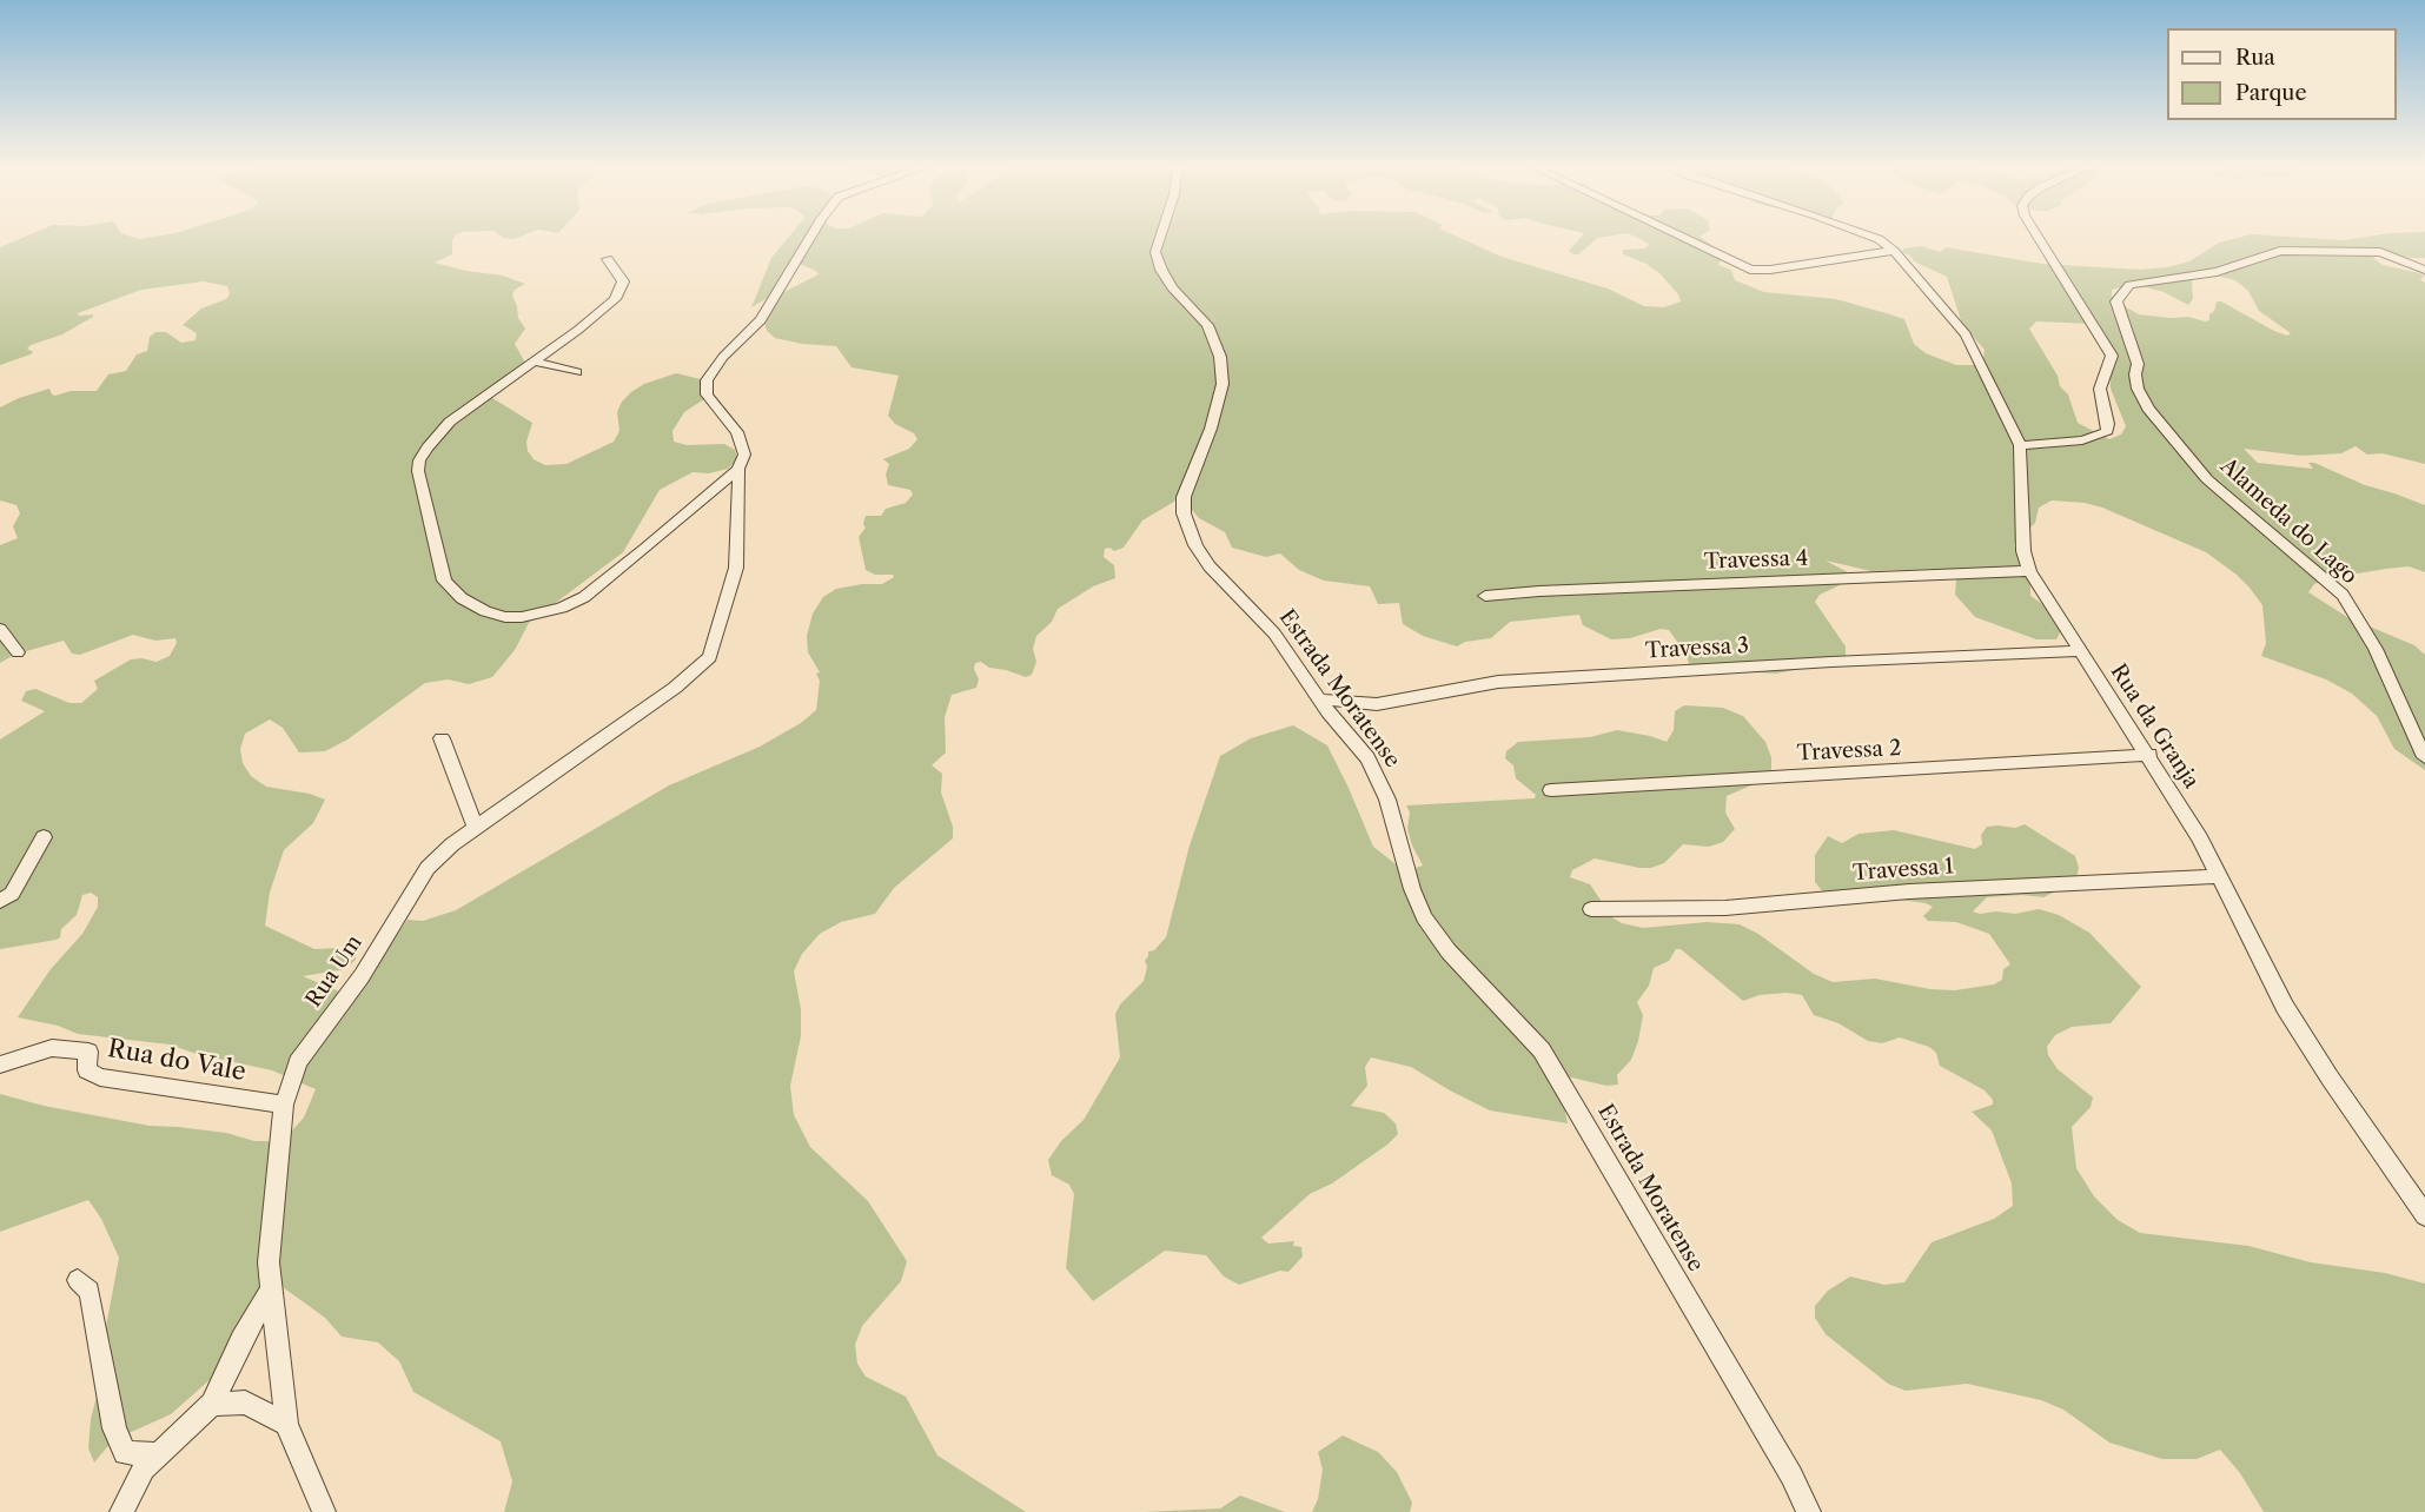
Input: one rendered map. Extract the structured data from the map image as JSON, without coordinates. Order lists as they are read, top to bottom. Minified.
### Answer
{"streets":{"street":["Alameda do Lago","Travessa 4","Travessa 3","Estrada Moratense","Rua da Granja","Travessa 2","Travessa 1","Rua Um","Rua do Vale"]},"crossings":[["Travessa 4","Rua da Granja"],["Travessa 3","Estrada Moratense"],["Travessa 3","Rua da Granja"],["Rua da Granja","Travessa 2"],["Rua da Granja","Travessa 1"],["Rua Um","Rua do Vale"]],"legend":["Rua","Parque"]}
